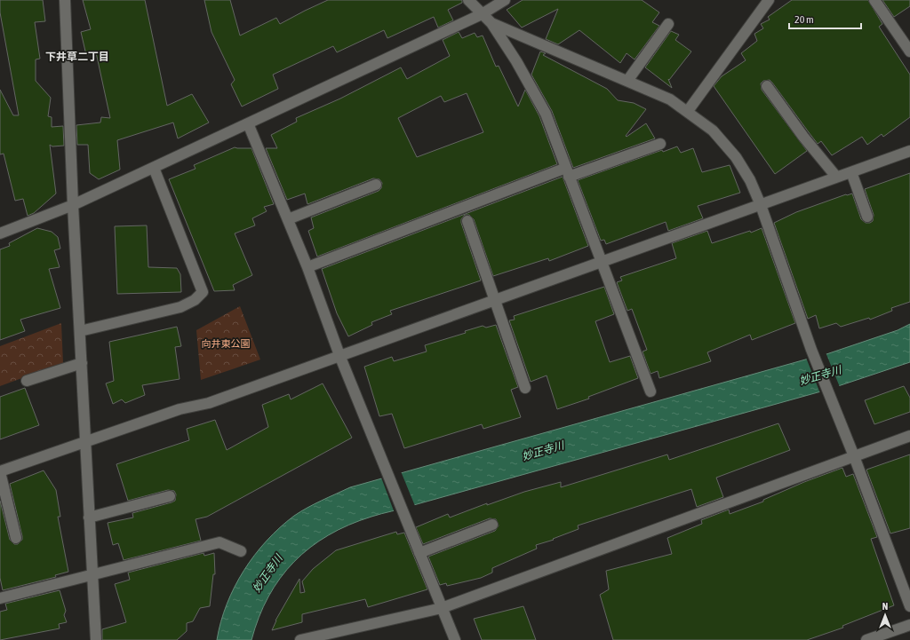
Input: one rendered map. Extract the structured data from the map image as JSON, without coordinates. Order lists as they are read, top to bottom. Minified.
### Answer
{"districts":["下井草二丁目"],"water":["妙正寺川"],"parks":["向井東公園"],"scale_bar":"20 m","north":"top"}
